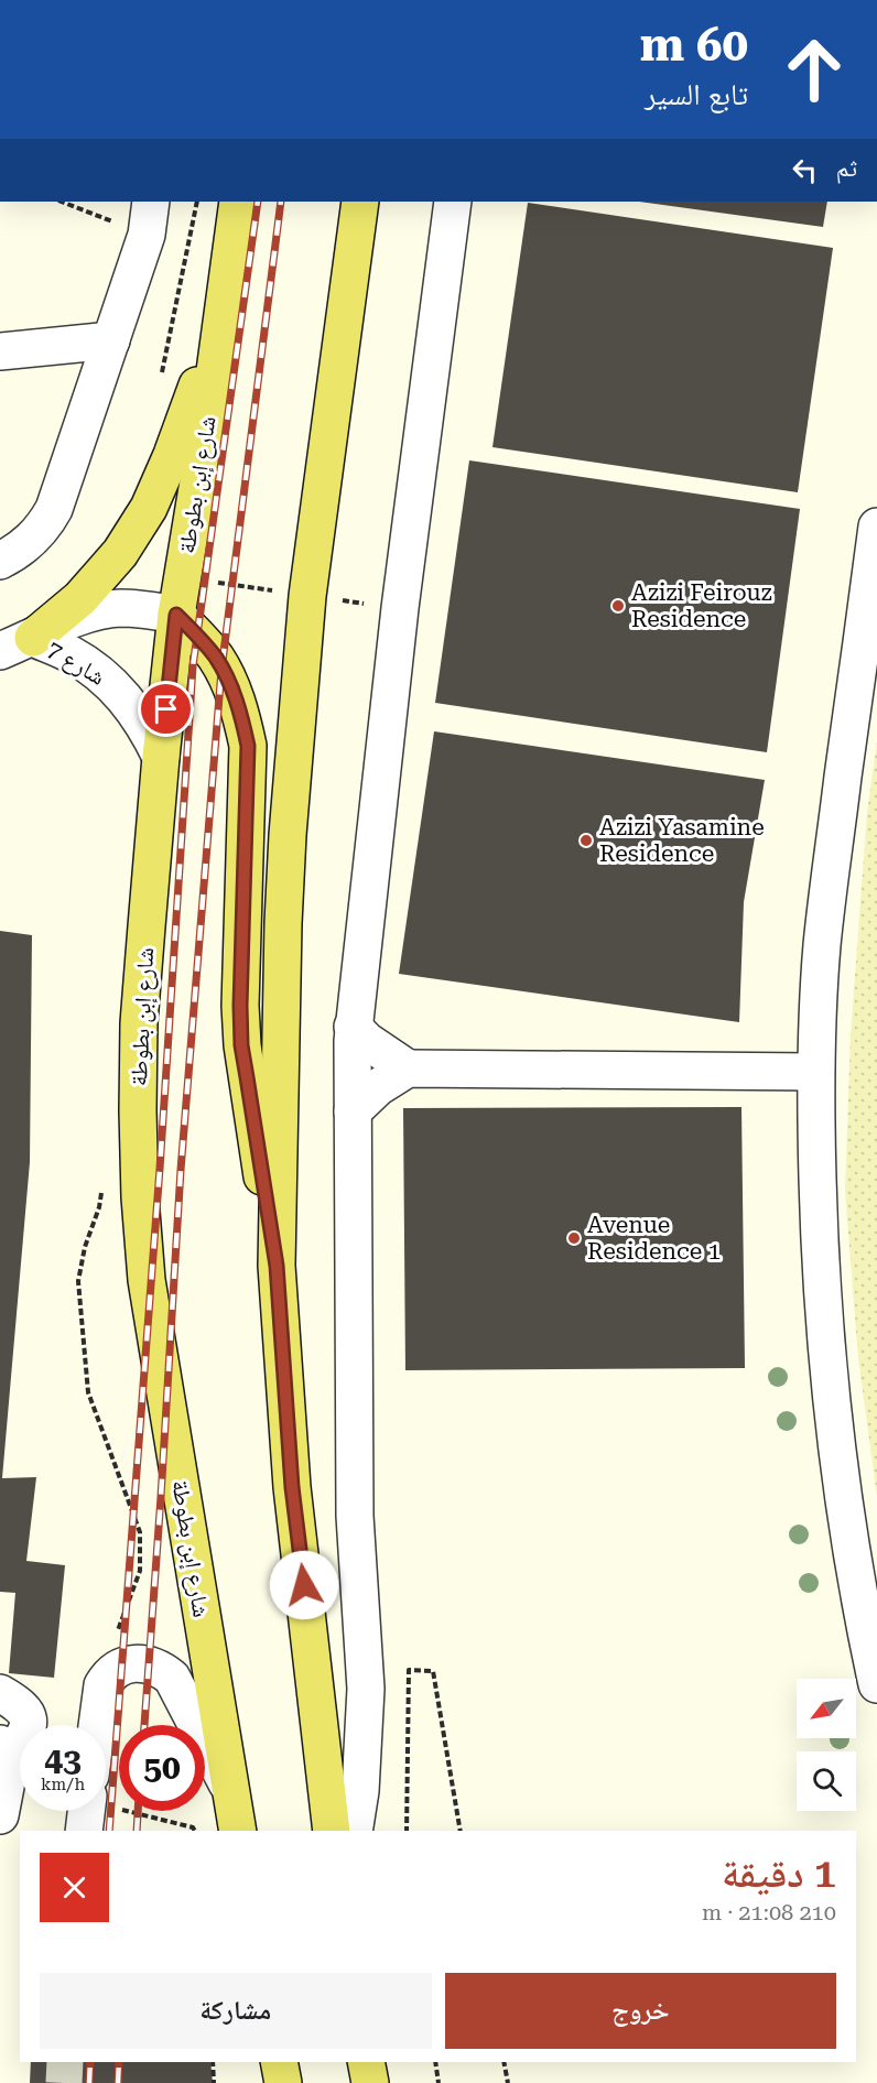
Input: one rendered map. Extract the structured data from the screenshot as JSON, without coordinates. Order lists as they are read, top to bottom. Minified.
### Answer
{"streets":{"main road":["شارع إبن بطوطة"],"street":["شارع 7"]},"crossings":[["شارع إبن بطوطة","شارع 7"]],"places":["Azizi Feirouz Residence","Azizi Yasamine Residence","Avenue Residence 1"],"north":"bottom left","page":{"turn":["60 m","تابع السير"],"then":"ثم","speed":"43 km/h","limit":"50","heading":["1 دقيقة","210 m · 21:08"],"buttons":["خروج","مشاركة"]}}
